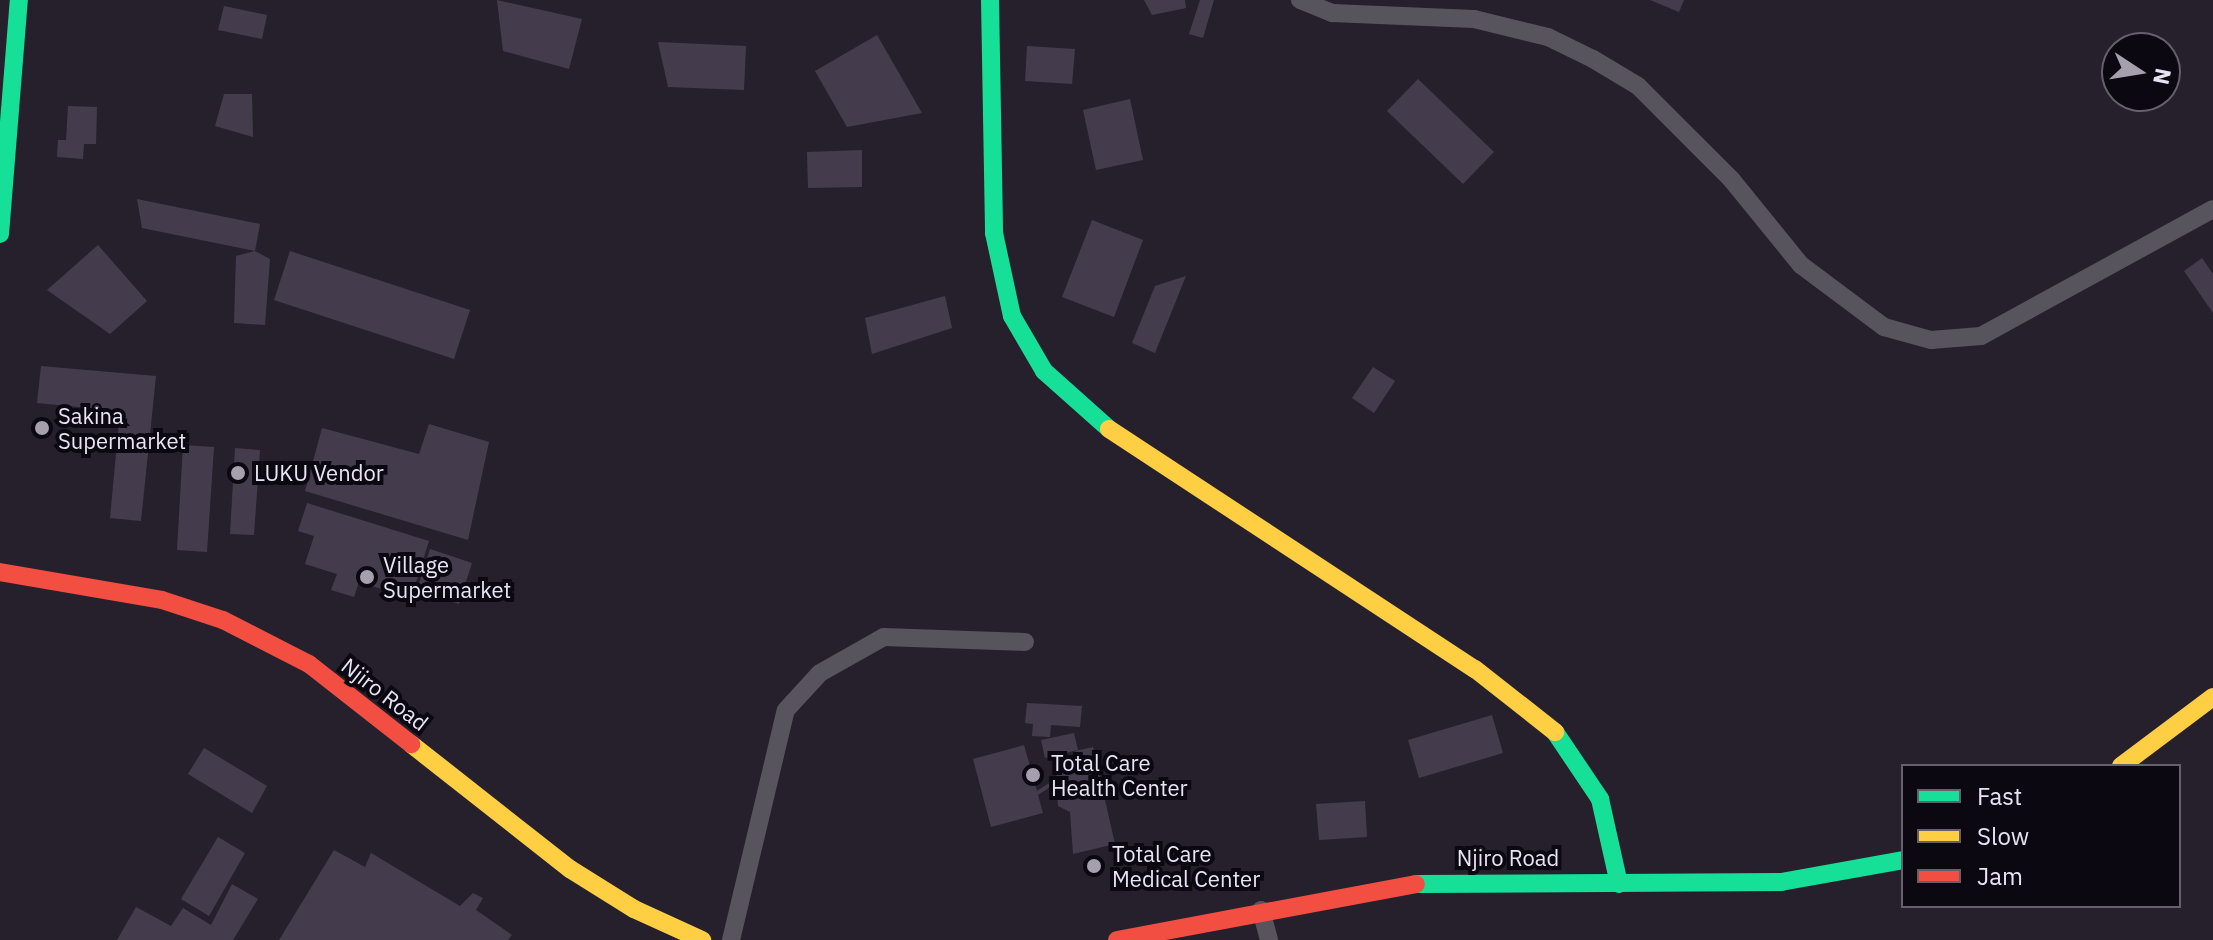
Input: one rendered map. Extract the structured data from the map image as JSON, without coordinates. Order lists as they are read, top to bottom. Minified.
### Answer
{"streets":{"street":["Njiro Road"]},"places":["Sakina Supermarket","LUKU Vendor","Village Supermarket","Total Care Health Center","Total Care Medical Center"],"legend":["Fast","Slow","Jam"],"north":"right"}
